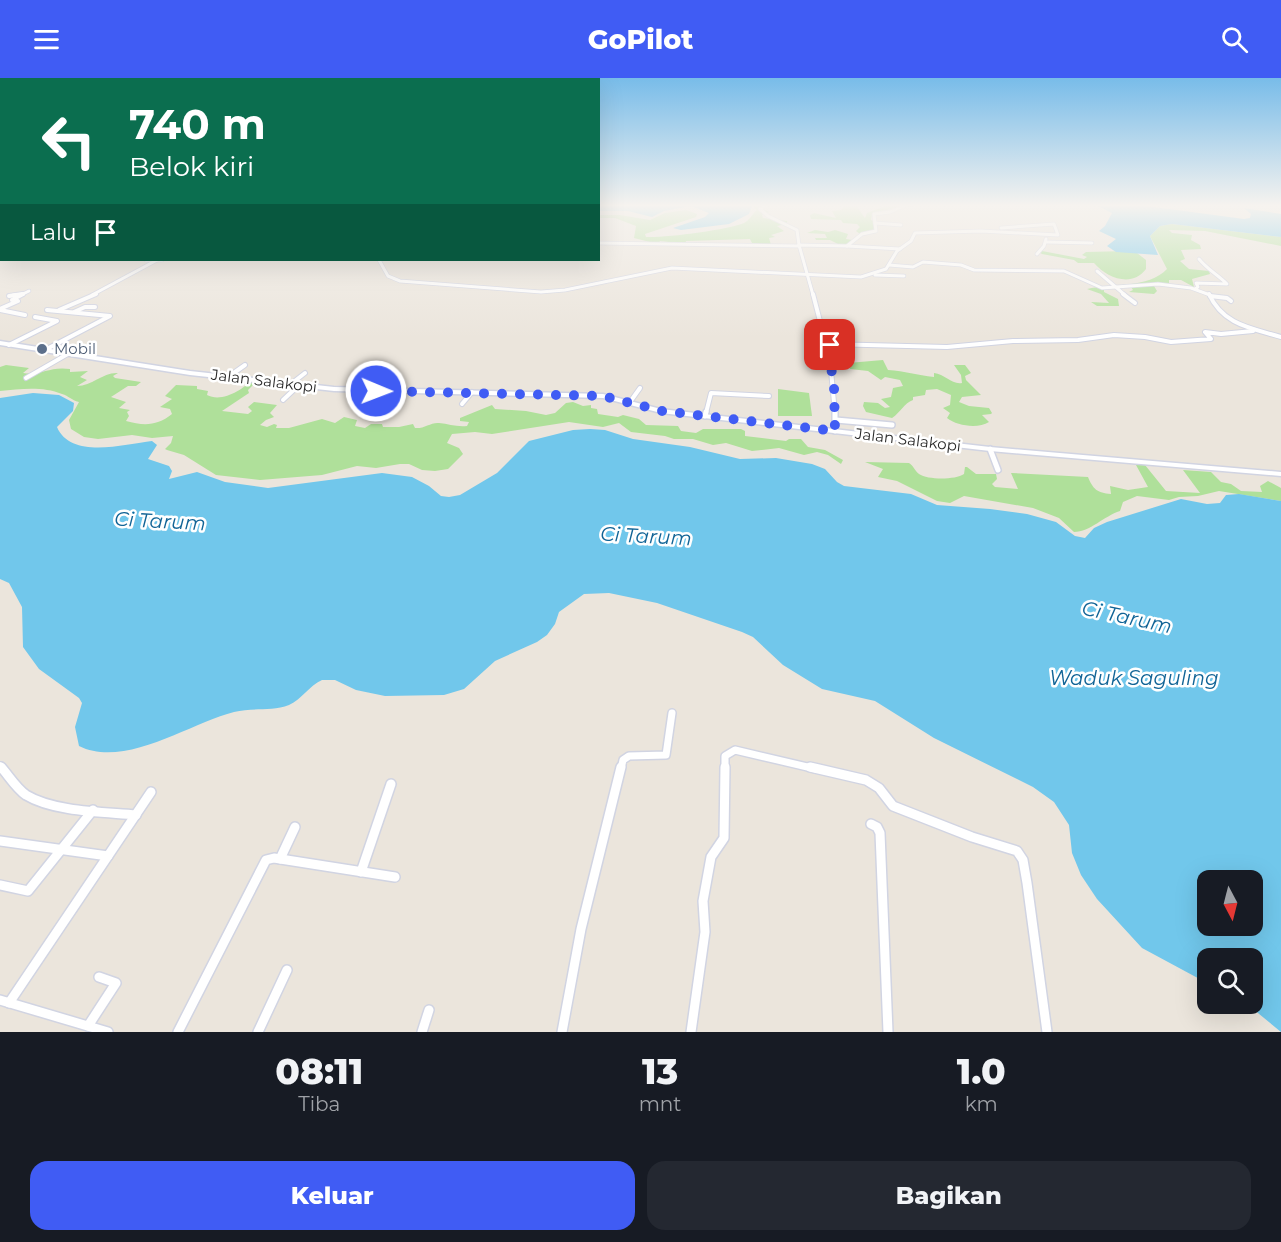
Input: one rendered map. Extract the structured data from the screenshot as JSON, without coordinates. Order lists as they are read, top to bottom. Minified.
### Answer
{"streets":{"street":["Jalan Salakopi"]},"water":["Ci Tarum","Waduk Saguling"],"places":["Mobil"],"north":"bottom","page":{"header":"GoPilot","turn":["740 m","Belok kiri"],"then":"Lalu","eta":["08:11","Tiba","13","mnt","1.0","km"],"buttons":["Keluar","Bagikan"]}}
